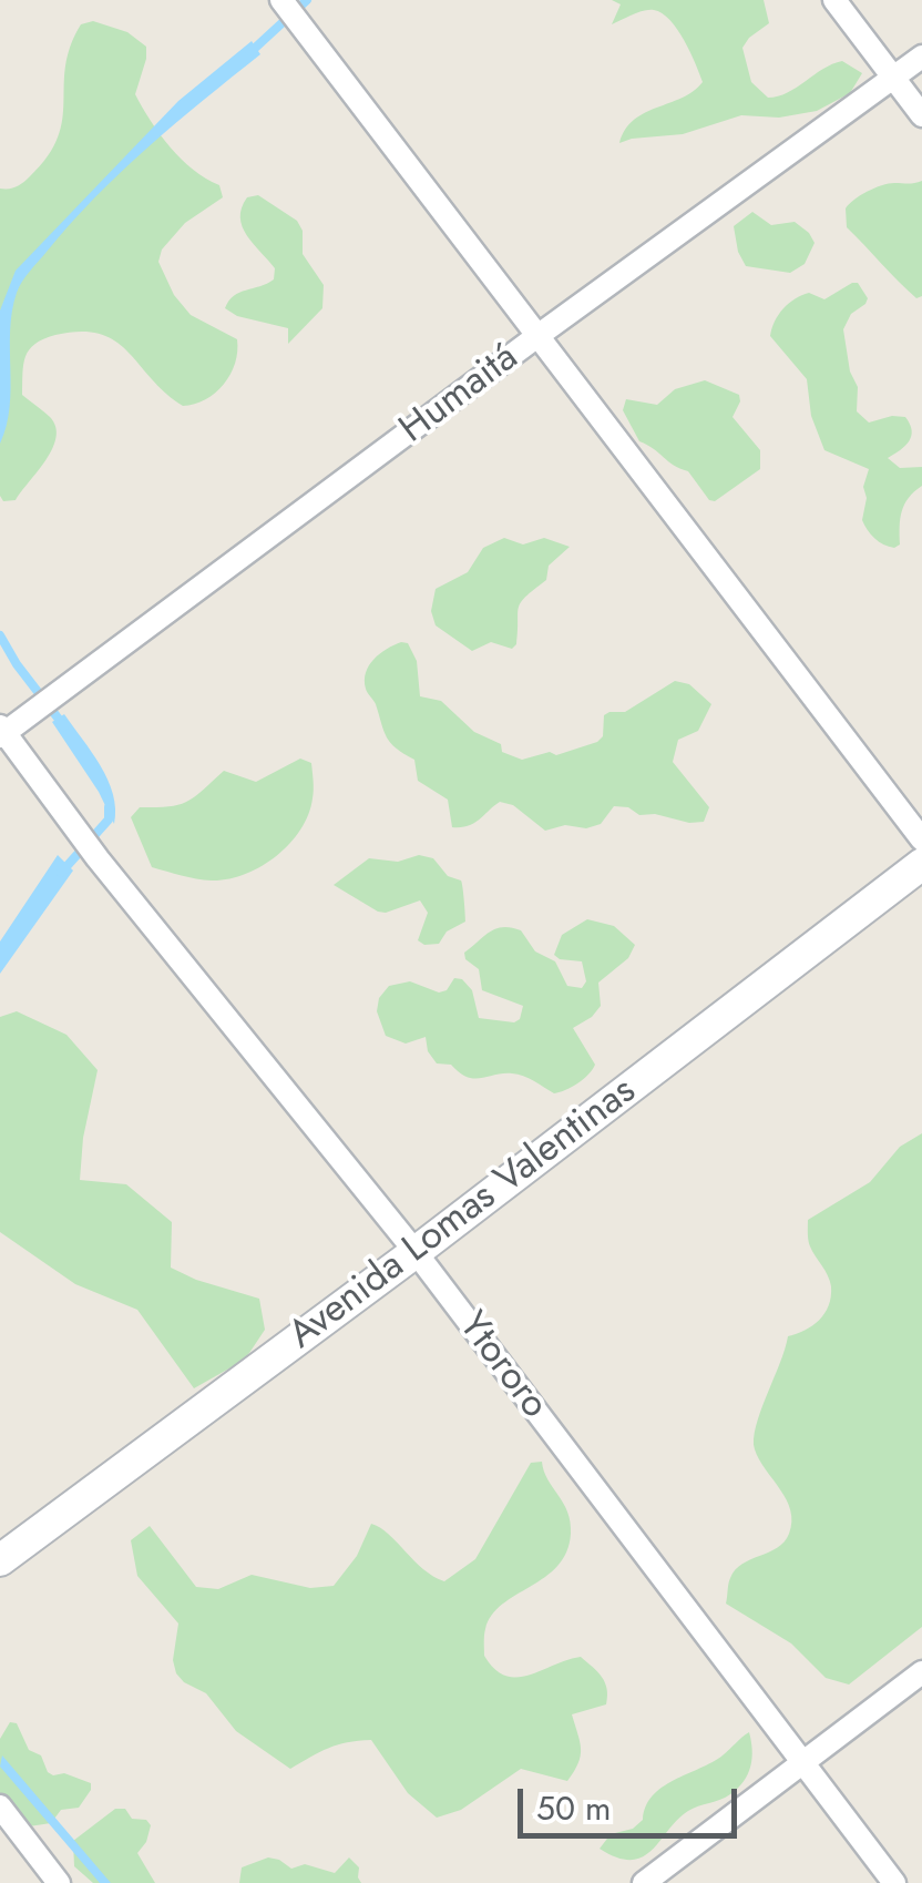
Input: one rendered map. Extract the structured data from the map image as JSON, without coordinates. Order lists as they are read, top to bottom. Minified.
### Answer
{"streets":{"street":["Humaitá","Avenida Lomas Valentinas","Ytororo"]},"crossings":[["Humaitá","Ytororo"],["Avenida Lomas Valentinas","Ytororo"]],"scale_bar":"50 m"}
